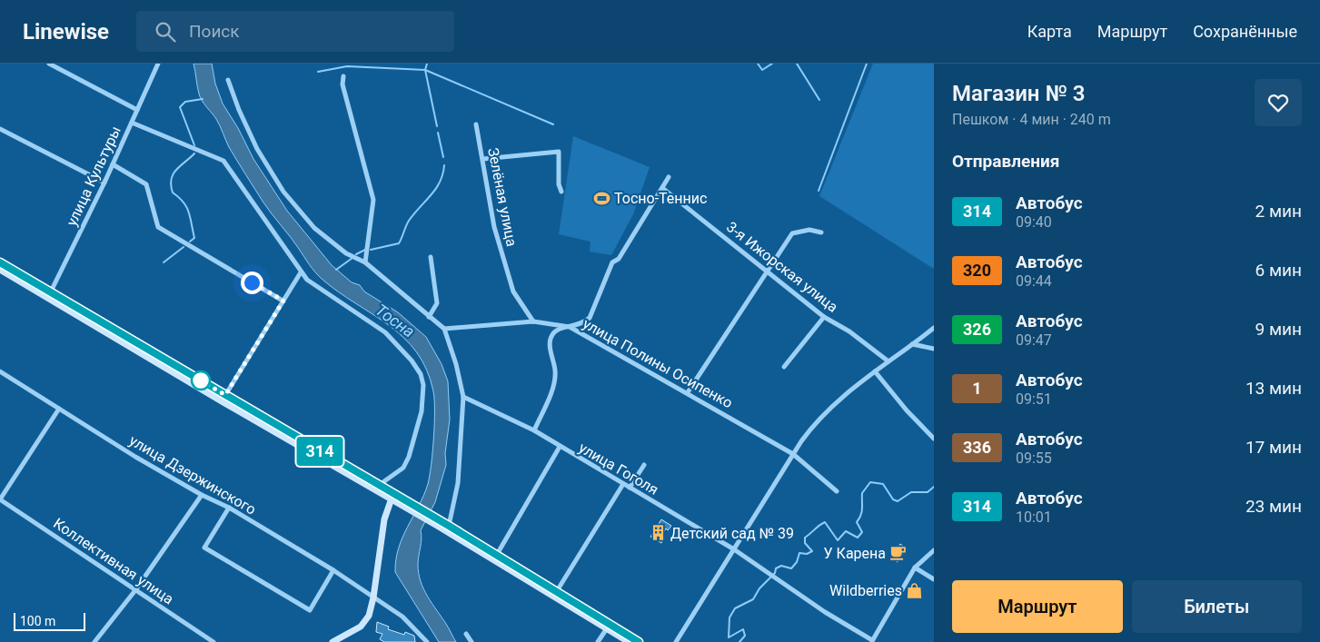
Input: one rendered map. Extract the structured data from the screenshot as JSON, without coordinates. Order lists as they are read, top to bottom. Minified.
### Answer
{"streets":{"street":["улица Культуры","Зелёная улица","3-я Ижорская улица","улица Полины Осипенко","улица Гоголя","улица Дзержинского","Коллективная улица"]},"crossings":[["Зелёная улица","улица Полины Осипенко"]],"water":["Тосна"],"places":{"sports":["Тосно-Теннис"],"building":["Детский сад № 39"],"cafe":["У Карена"],"shop":["Wildberries"]},"lines":["bus line 314"],"scale_bar":"100 m","page":{"header":"Linewise","search":"Поиск","nav":["Карта","Маршрут","Сохранённые"],"on_map":"314","heading":[["Магазин № 3","Пешком · 4 мин · 240 m"],"Отправления"],"list":[{"mark":"314","name":"Автобус","note":"09:40","value":"2 мин"},{"mark":"320","name":"Автобус","note":"09:44","value":"6 мин"},{"mark":"326","name":"Автобус","note":"09:47","value":"9 мин"},{"mark":"1","name":"Автобус","note":"09:51","value":"13 мин"},{"mark":"336","name":"Автобус","note":"09:55","value":"17 мин"},{"mark":"314","name":"Автобус","note":"10:01","value":"23 мин"}],"buttons":["Маршрут","Билеты"],"scale":"100 m"}}
